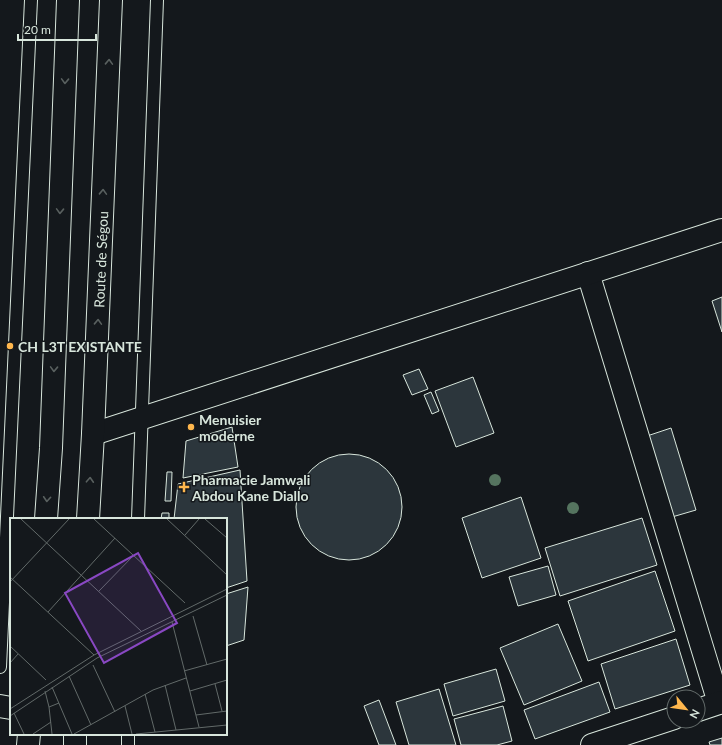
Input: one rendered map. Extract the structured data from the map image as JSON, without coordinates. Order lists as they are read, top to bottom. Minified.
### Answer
{"streets":{"main road":["Route de Ségou"]},"places":{"other":["CH L3T EXISTANTE","Menuisier moderne"],"health":["Pharmacie Jamwali Abdou Kane Diallo"]},"scale_bar":"20 m","north":"bottom right"}
